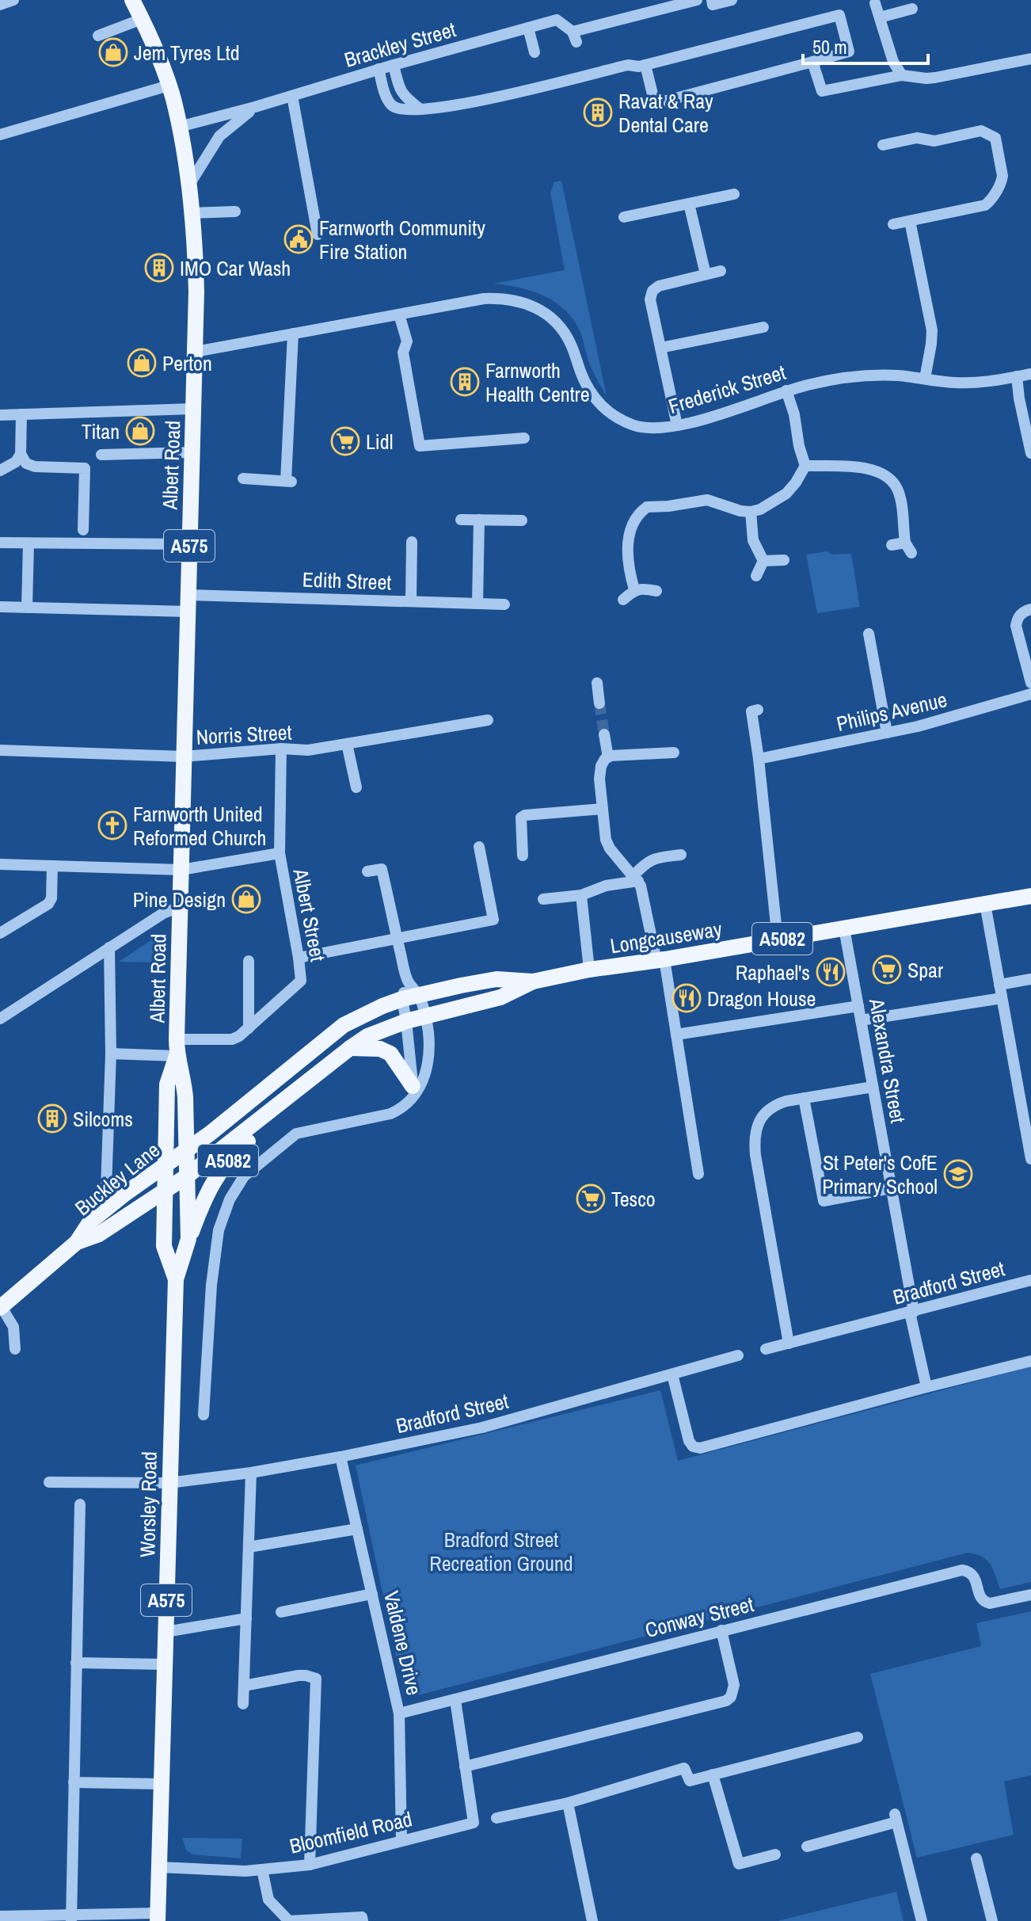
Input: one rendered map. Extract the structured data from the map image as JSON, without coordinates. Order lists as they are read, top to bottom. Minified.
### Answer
{"streets":{"main road":["Albert Road","A575","Longcauseway","A5082","Buckley Lane","Worsley Road"],"street":["Brackley Street","Frederick Street","Edith Street","Philips Avenue","Norris Street","Albert Street","Alexandra Street","Bradford Street","Conway Street","Valdene Drive","Bloomfield Road"]},"crossings":[["Brackley Street","Albert Road"],["Frederick Street","Albert Road"],["Albert Road","Edith Street"],["Albert Road","Norris Street"],["Albert Road","Albert Street"],["Albert Road","Longcauseway"],["Albert Road","Buckley Lane"],["Albert Road","Worsley Road"],["Norris Street","Albert Street"],["Longcauseway","A5082"],["Longcauseway","Alexandra Street"],["Longcauseway","Buckley Lane"],["Longcauseway","Worsley Road"],["A5082","Worsley Road"],["Alexandra Street","Bradford Street"],["Buckley Lane","Worsley Road"],["Bradford Street","Worsley Road"],["Bradford Street","Valdene Drive"],["Worsley Road","Bloomfield Road"],["Conway Street","Valdene Drive"],["Valdene Drive","Bloomfield Road"]],"parks":["Bradford Street Recreation Ground"],"places":{"shop":["Jem Tyres Ltd","Perton","Titan","Pine Design"],"building":["Ravat & Ray Dental Care","IMO Car Wash","Farnworth Health Centre","Silcoms"],"public building":["Farnworth Community Fire Station"],"supermarket":["Lidl","Spar","Tesco"],"church":["Farnworth United Reformed Church"],"restaurant":["Raphael's","Dragon House"],"school or university":["St Peter's CofE Primary School"]},"scale_bar":"50 m"}
